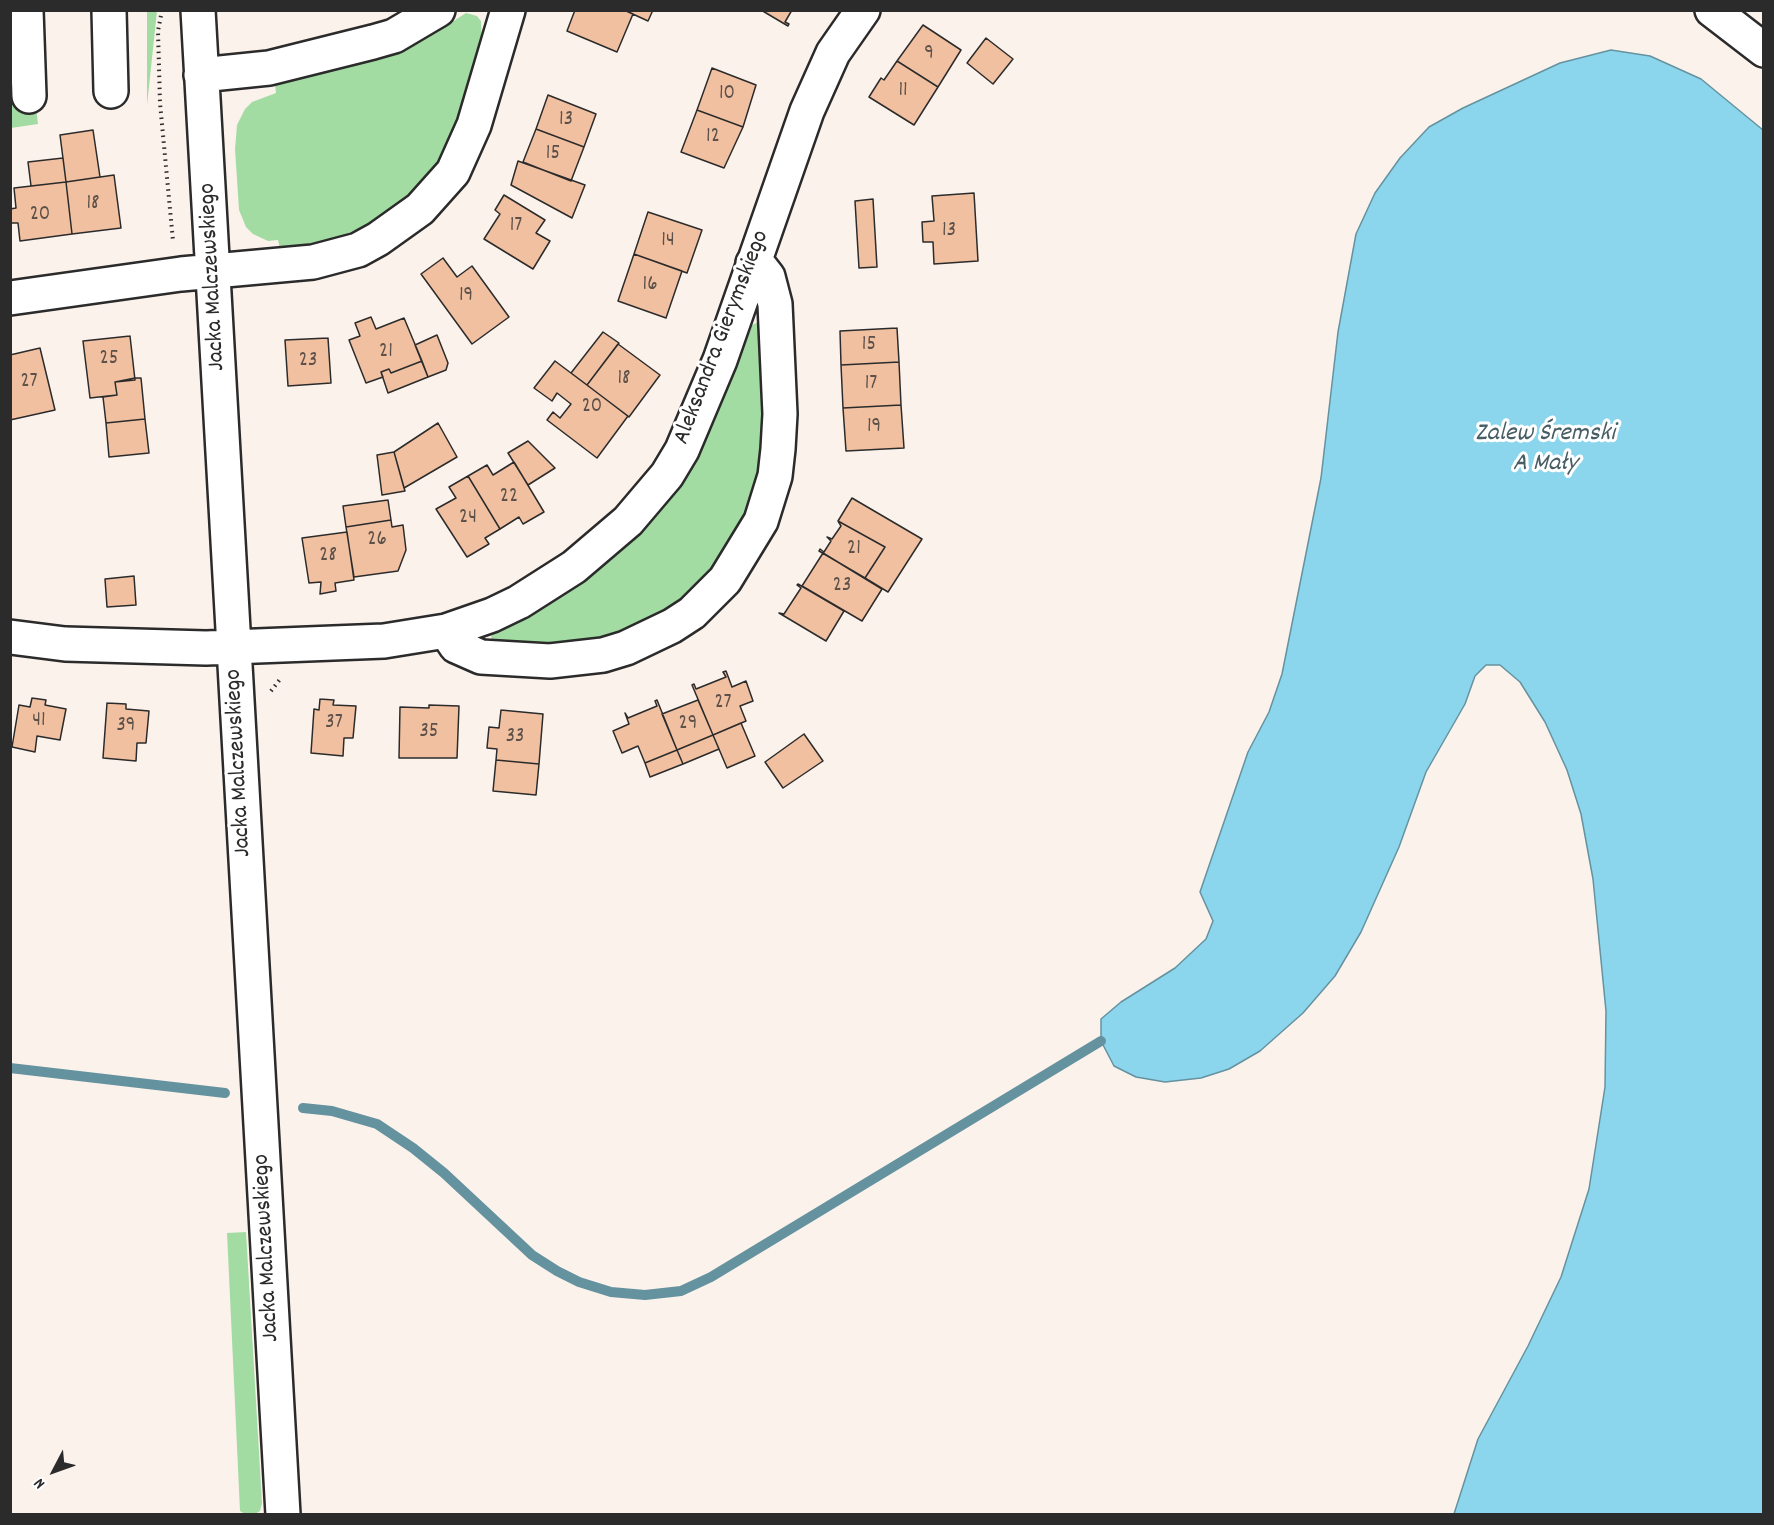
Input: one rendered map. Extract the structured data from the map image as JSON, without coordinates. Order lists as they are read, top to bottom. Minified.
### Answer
{"streets":{"street":["Jacka Malczewskiego","Aleksandra Gierymskiego"]},"crossings":[["Jacka Malczewskiego","Aleksandra Gierymskiego"]],"water":["Zalew Śremski A Mały"],"house_numbers":["9","11","10","13","12","15","18","20","17","13","14","16","19","15","21","25","23","18","27","17","20","19","22","24","26","21","28","23","27","41","37","29","39","35","33"],"north":"bottom left"}
